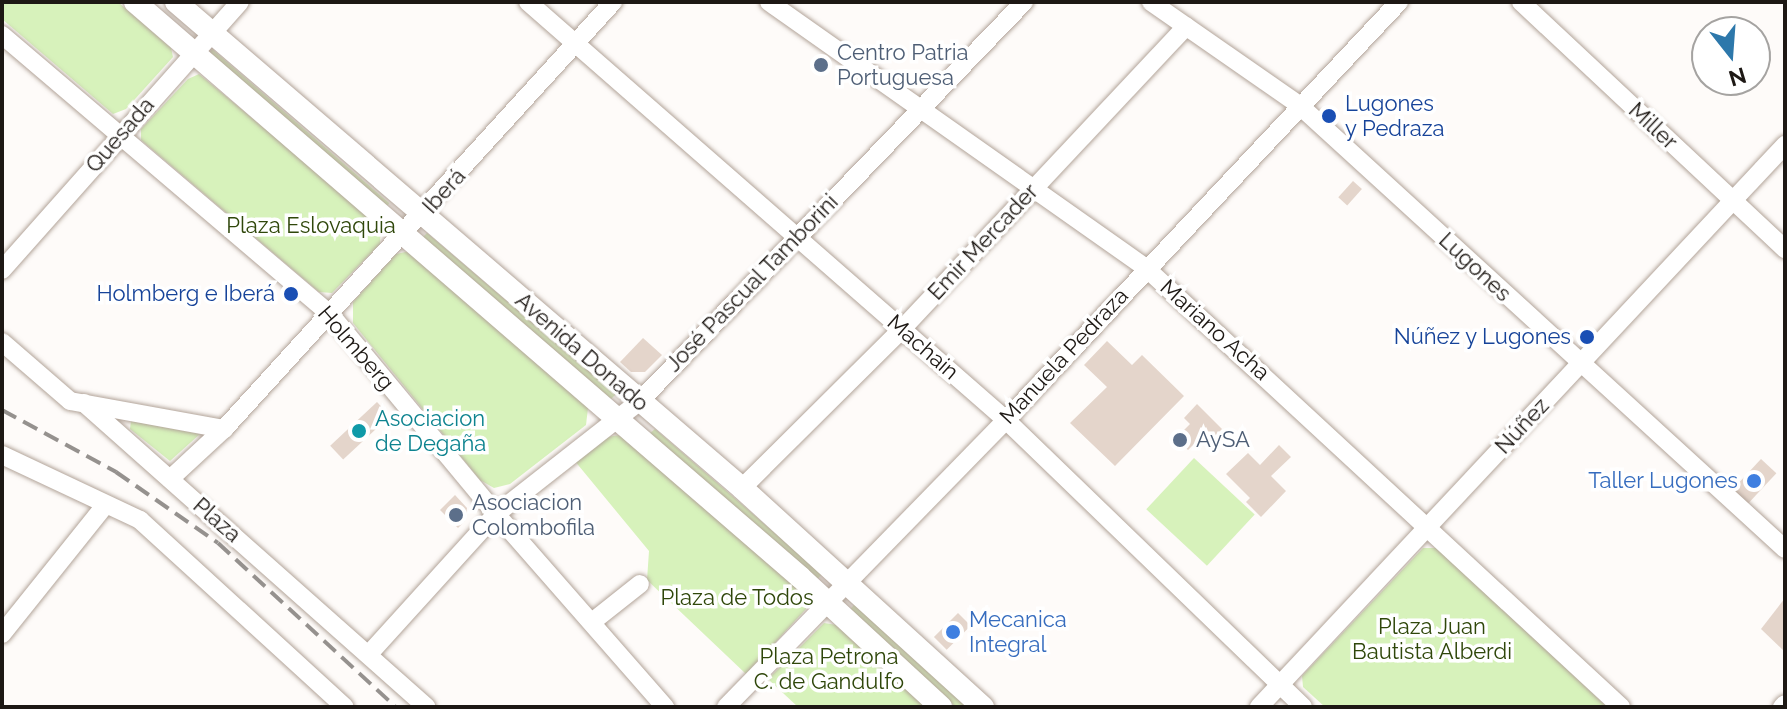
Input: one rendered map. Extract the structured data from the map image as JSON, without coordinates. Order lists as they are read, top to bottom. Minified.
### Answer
{"streets":{"main road":["Avenida Donado"],"street":["Miller","Quesada","Iberá","Emir Mercader","Lugones","José Pascual Tamborini","Mariano Acha","Machain","Holmberg","Manuela Pedraza","Núñez","Plaza"]},"crossings":[["Miller","Núñez"],["Quesada","Holmberg"],["Quesada","Avenida Donado"],["Iberá","Machain"],["Iberá","Holmberg"],["Iberá","Avenida Donado"],["Iberá","Plaza"],["Emir Mercader","Lugones"],["Emir Mercader","Mariano Acha"],["Emir Mercader","Machain"],["Emir Mercader","Avenida Donado"],["Lugones","Manuela Pedraza"],["Lugones","Núñez"],["José Pascual Tamborini","Mariano Acha"],["José Pascual Tamborini","Machain"],["José Pascual Tamborini","Holmberg"],["José Pascual Tamborini","Avenida Donado"],["José Pascual Tamborini","Plaza"],["Mariano Acha","Manuela Pedraza"],["Mariano Acha","Núñez"],["Machain","Manuela Pedraza"],["Machain","Núñez"],["Avenida Donado","Manuela Pedraza"]],"parks":["Plaza Eslovaquia","Plaza de Todos","Plaza Juan Bautista Alberdi","Plaza Petrona C. de Gandulfo"],"places":["Centro Patria Portuguesa","Lugones y Pedraza","Holmberg e Iberá","Núñez y Lugones","Asociacion de Degaña","AySA","Taller Lugones","Asociacion Colombofila","Mecanica Integral"],"north":"bottom"}
